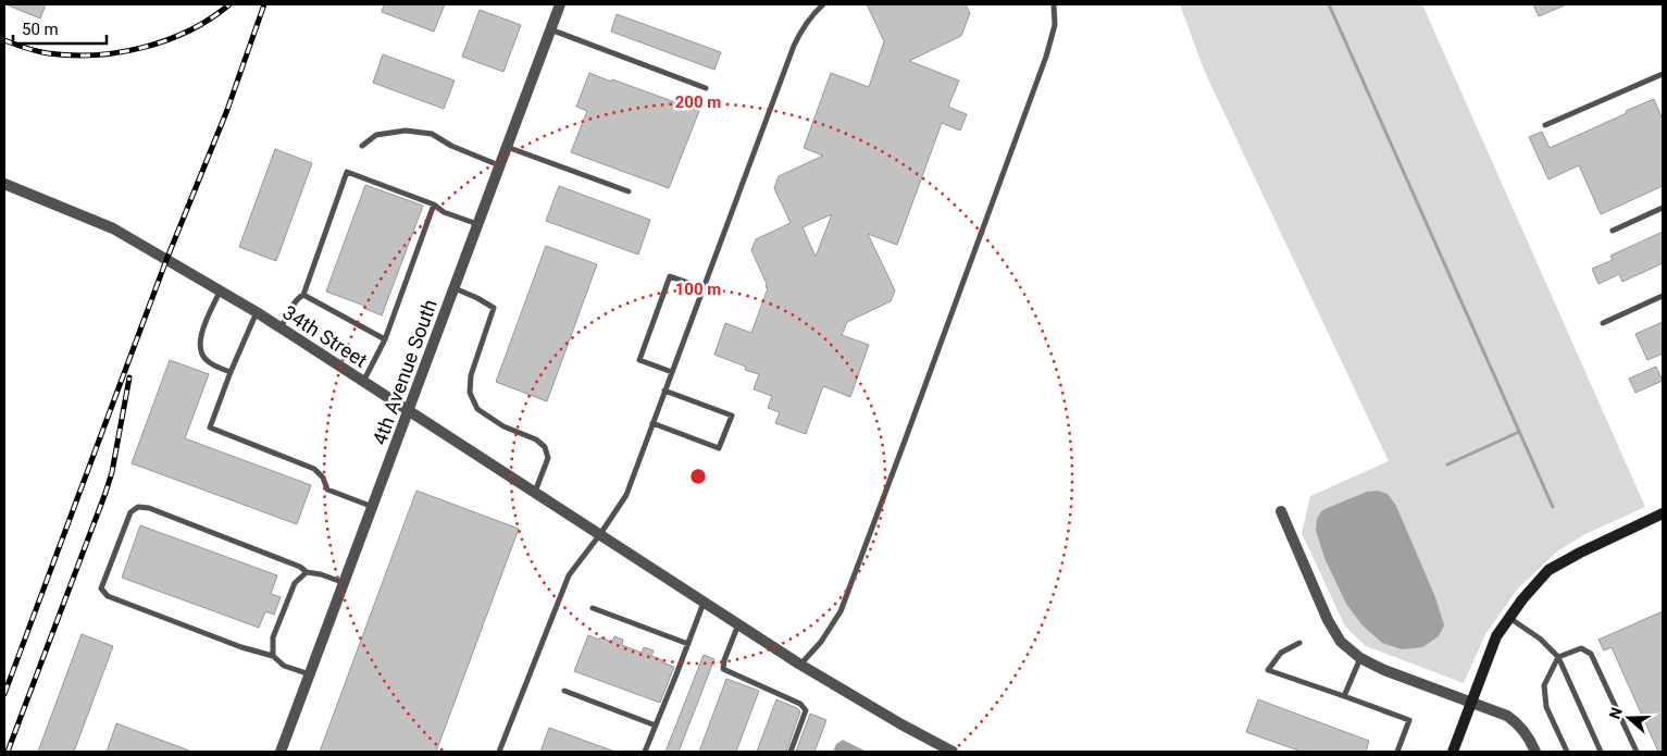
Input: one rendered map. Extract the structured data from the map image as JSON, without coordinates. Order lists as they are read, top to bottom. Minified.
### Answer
{"streets":{"street":["34th Street","4th Avenue South"]},"crossings":[["34th Street","4th Avenue South"]],"scale_bar":"50 m","north":"left","rings":["200 m","100 m"]}
